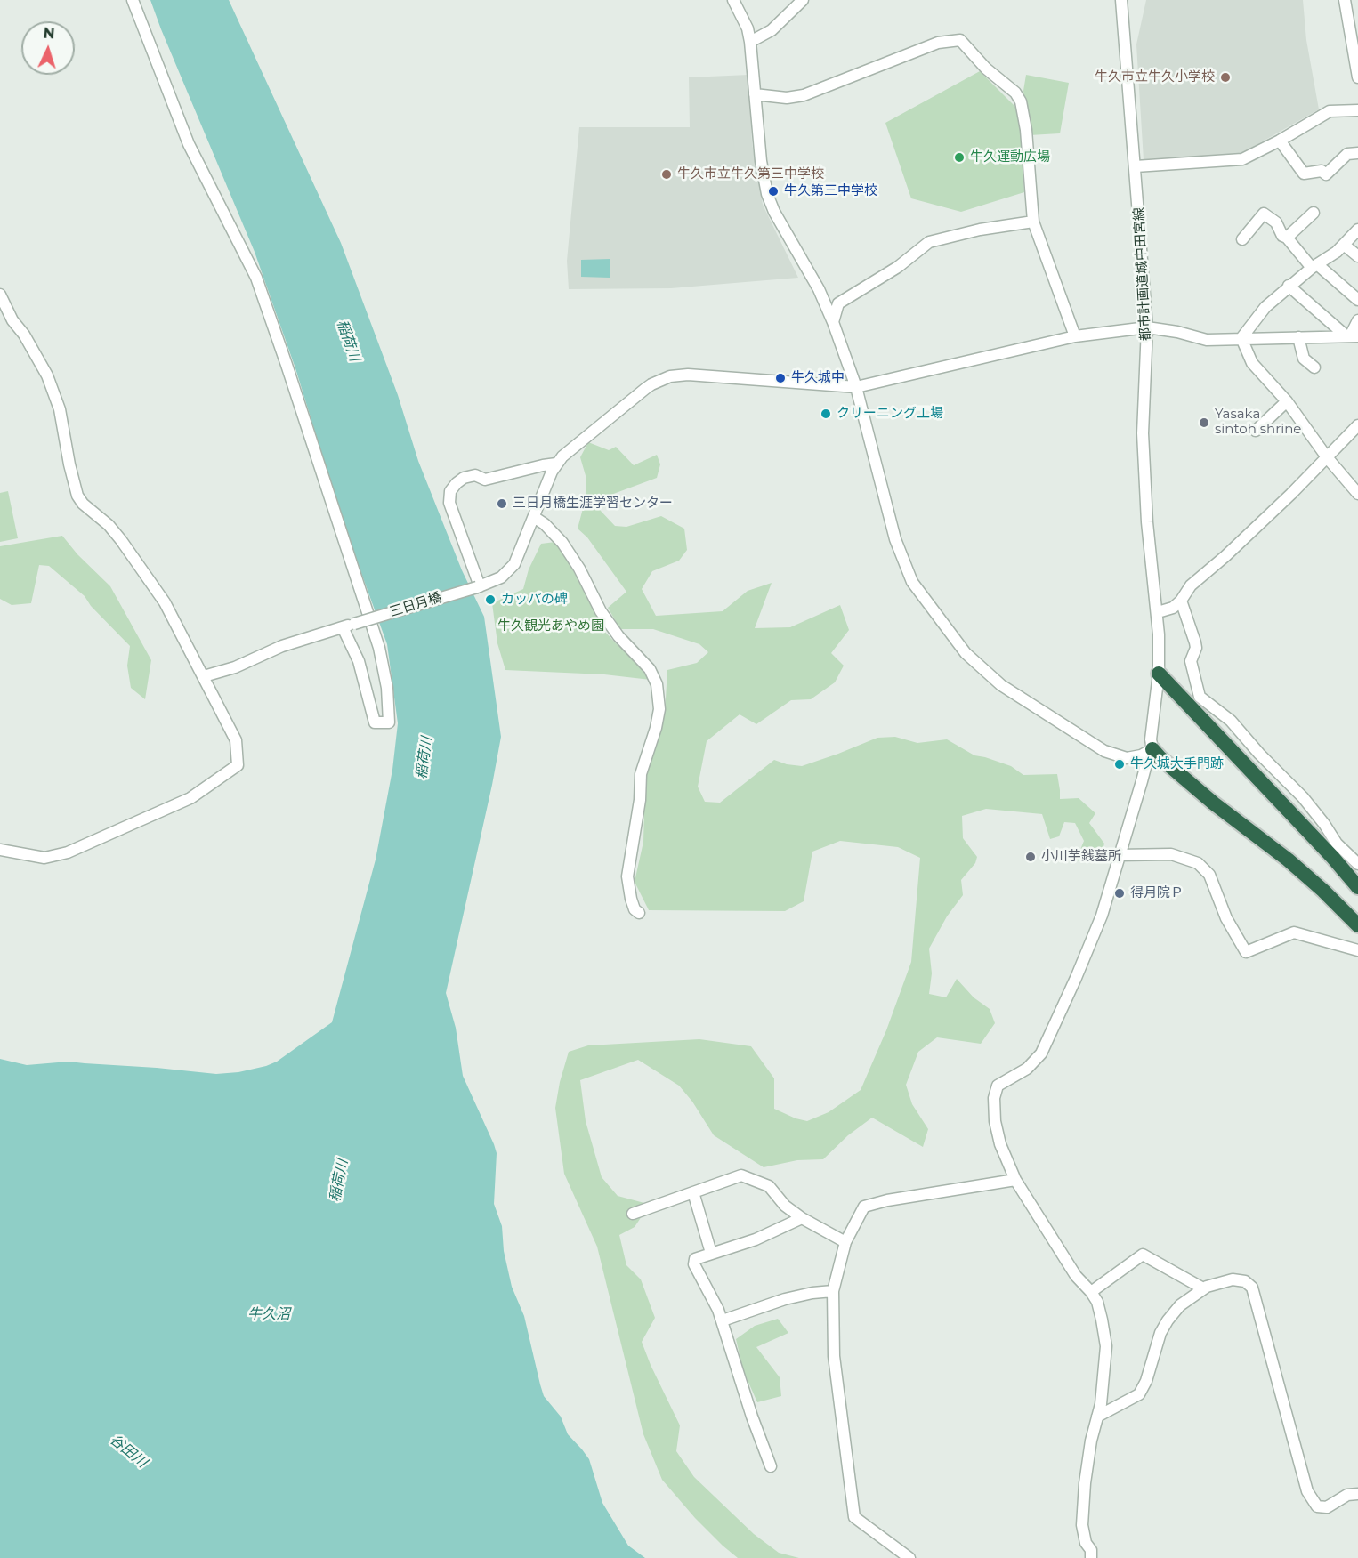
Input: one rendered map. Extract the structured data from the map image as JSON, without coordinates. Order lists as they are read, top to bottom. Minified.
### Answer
{"streets":{"street":["都市計画道城中田宮線","三日月橋"]},"water":["稲荷川","牛久沼","谷田川"],"parks":["牛久観光あやめ園"],"places":["牛久市立牛久小学校","牛久運動広場","牛久市立牛久第三中学校","牛久第三中学校","牛久城中","クリーニング工場","Yasaka sintoh shrine","三日月橋生涯学習センター","カッパの碑","牛久城大手門跡","小川芋銭墓所","得月院Ｐ"],"north":"top"}
